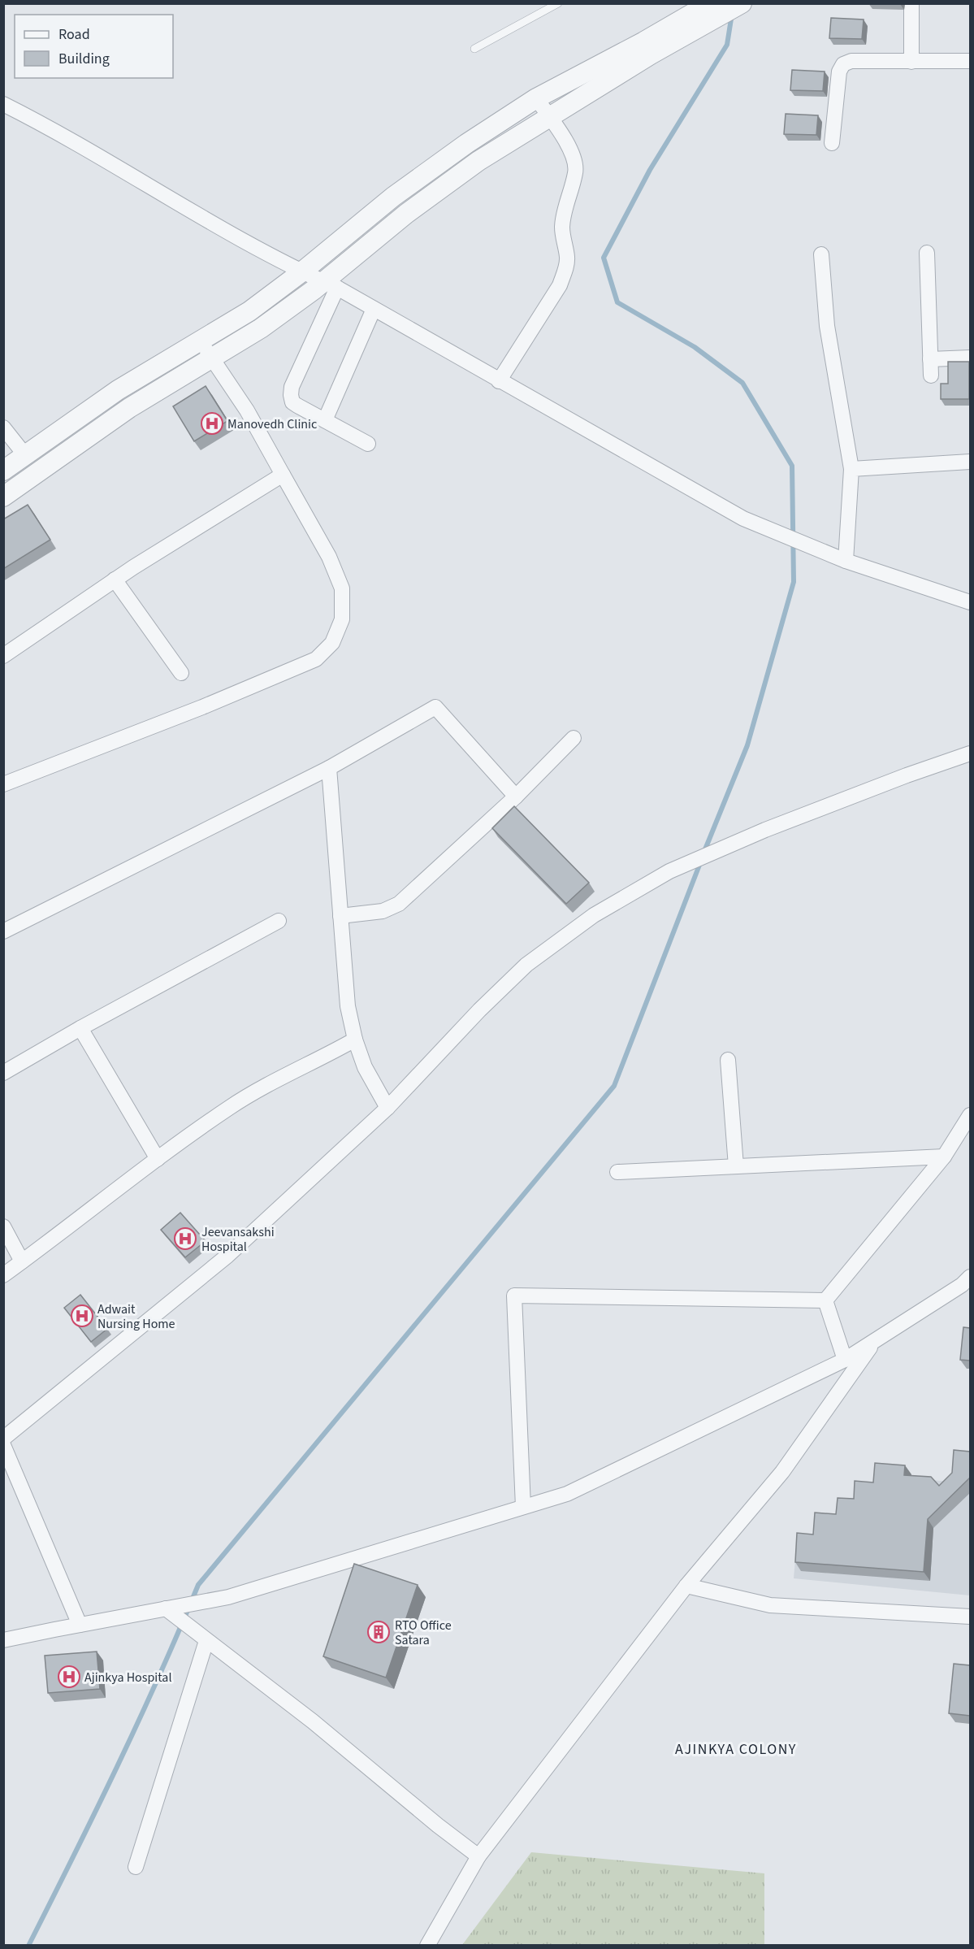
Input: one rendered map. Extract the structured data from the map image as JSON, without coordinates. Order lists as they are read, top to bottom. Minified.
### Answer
{"districts":["AJINKYA COLONY"],"places":{"hospital":["Manovedh Clinic","Jeevansakshi Hospital","Adwait Nursing Home","Ajinkya Hospital"],"building":["RTO Office Satara"]},"legend":["Road","Building"]}
